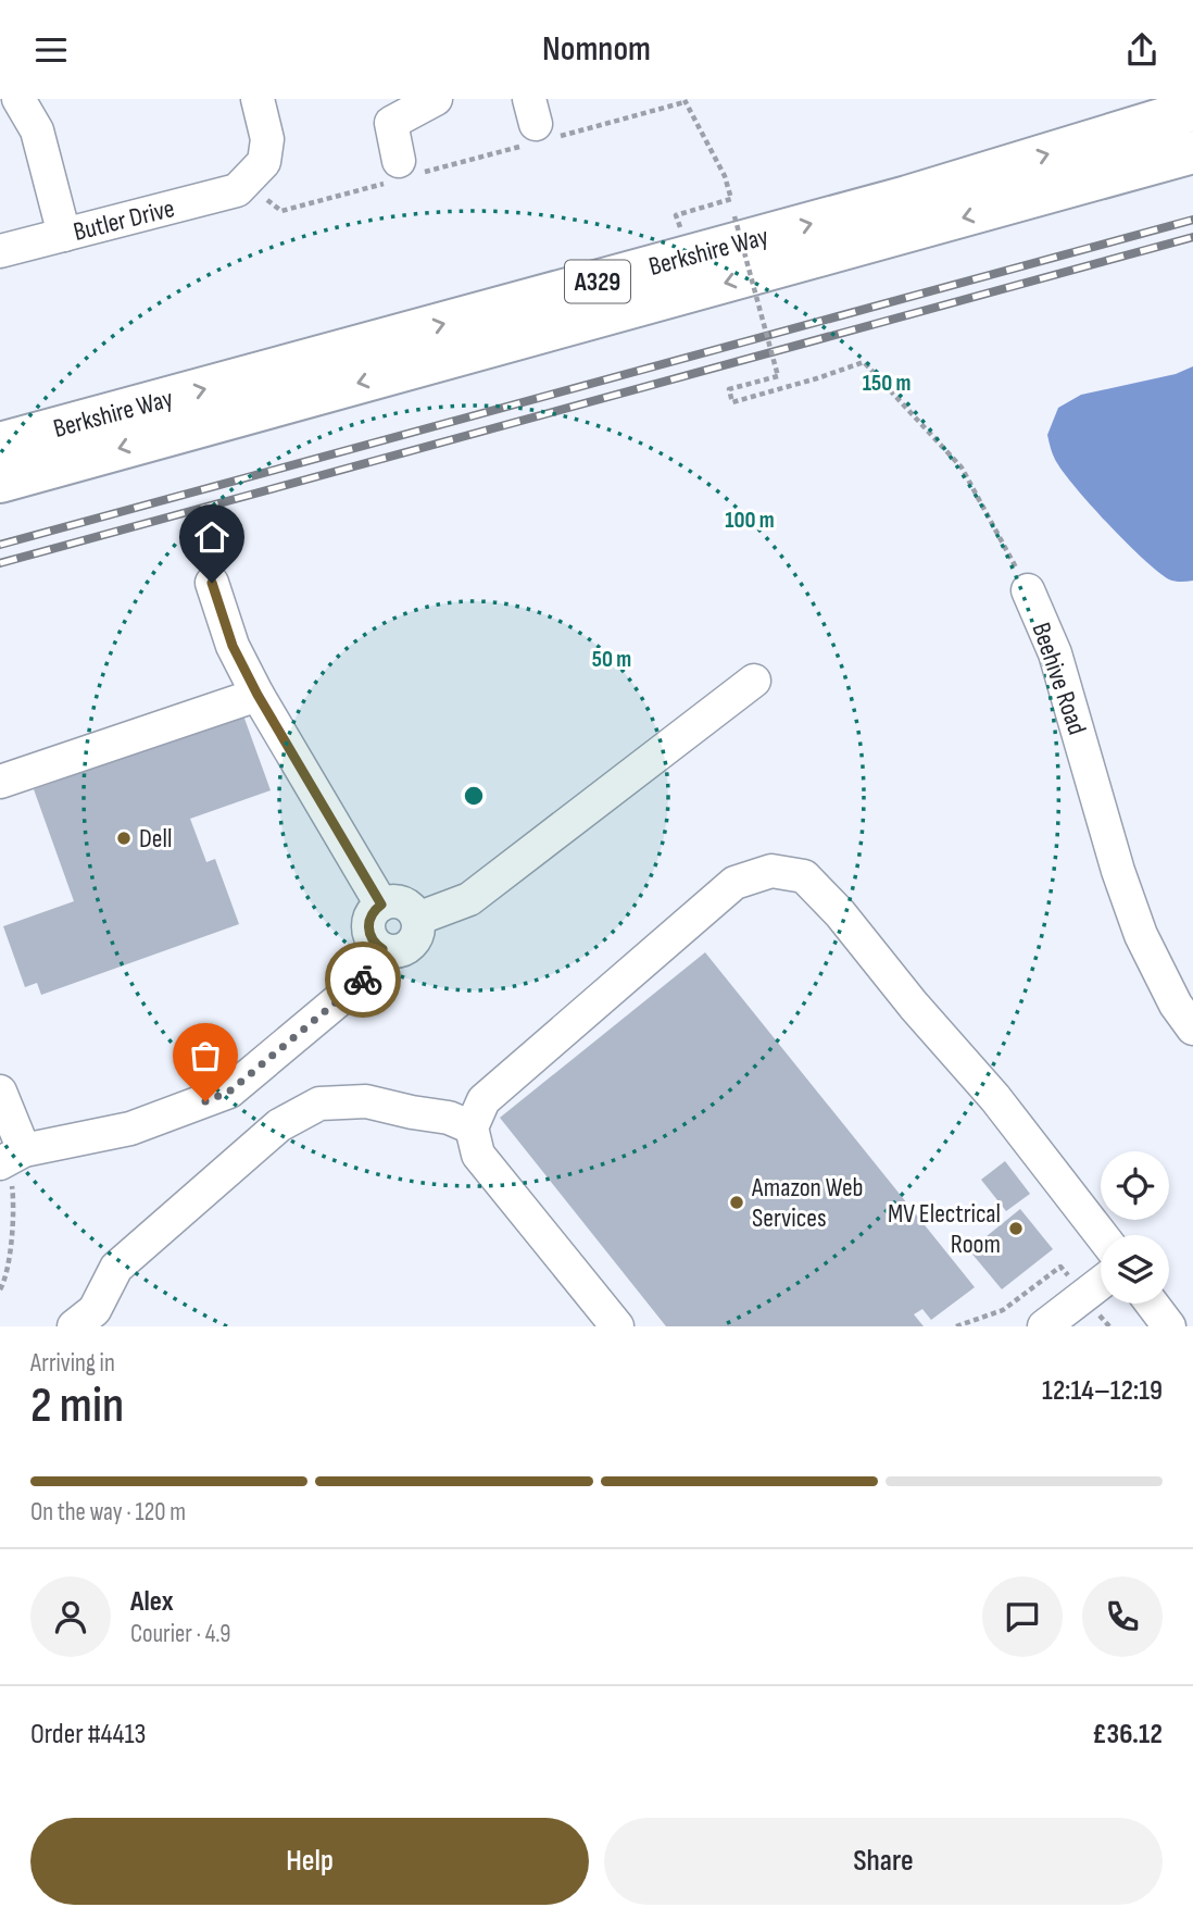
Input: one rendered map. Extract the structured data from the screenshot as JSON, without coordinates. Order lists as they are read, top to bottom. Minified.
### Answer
{"streets":{"highway":["Berkshire Way","A329"],"street":["Butler Drive","Beehive Road"]},"places":["Dell","Amazon Web Services","MV Electrical Room"],"page":{"header":"Nomnom","heading":["2 min","Arriving in","12:14–12:19"],"panel":["Alex","Courier · 4.9","Order #4413","£36.12"],"bar":"On the way · 120 m","buttons":["Help","Share"]},"rings":["150 m","100 m","50 m"]}
